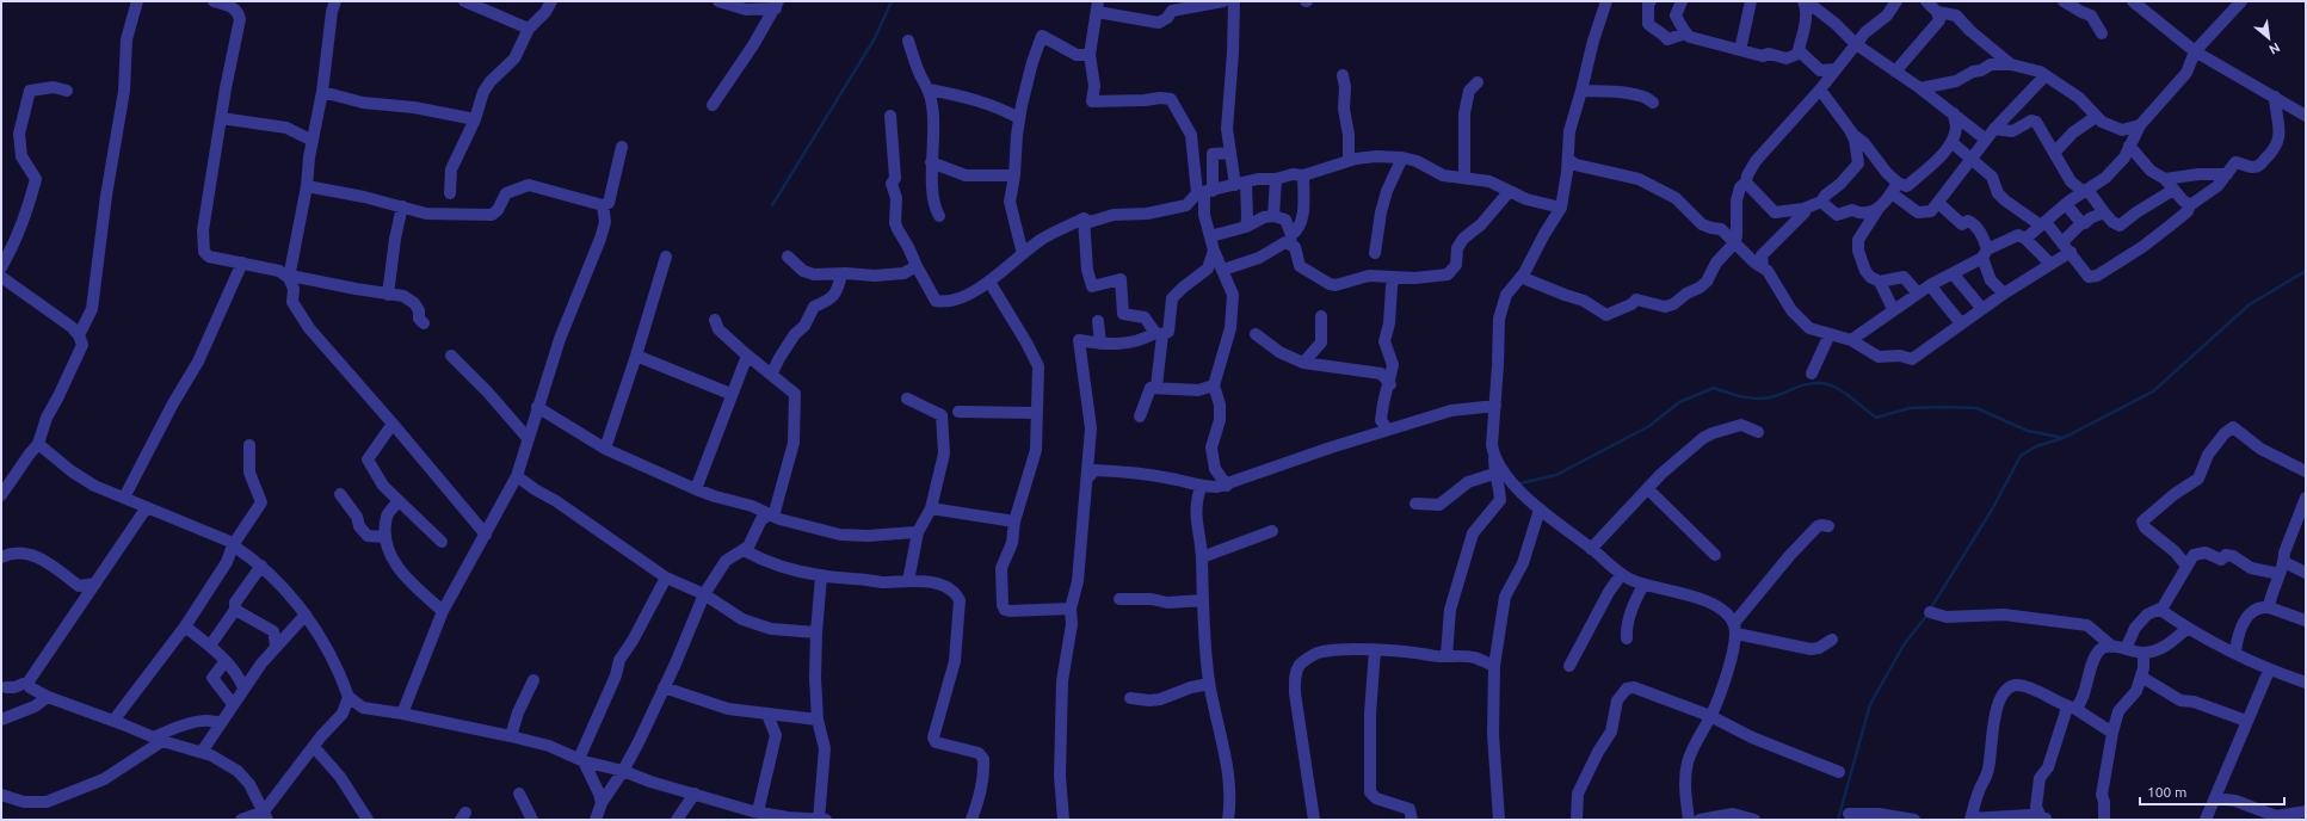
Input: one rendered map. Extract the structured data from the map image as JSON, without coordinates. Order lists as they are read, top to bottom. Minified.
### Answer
{"scale_bar":"100 m","north":"bottom right"}
